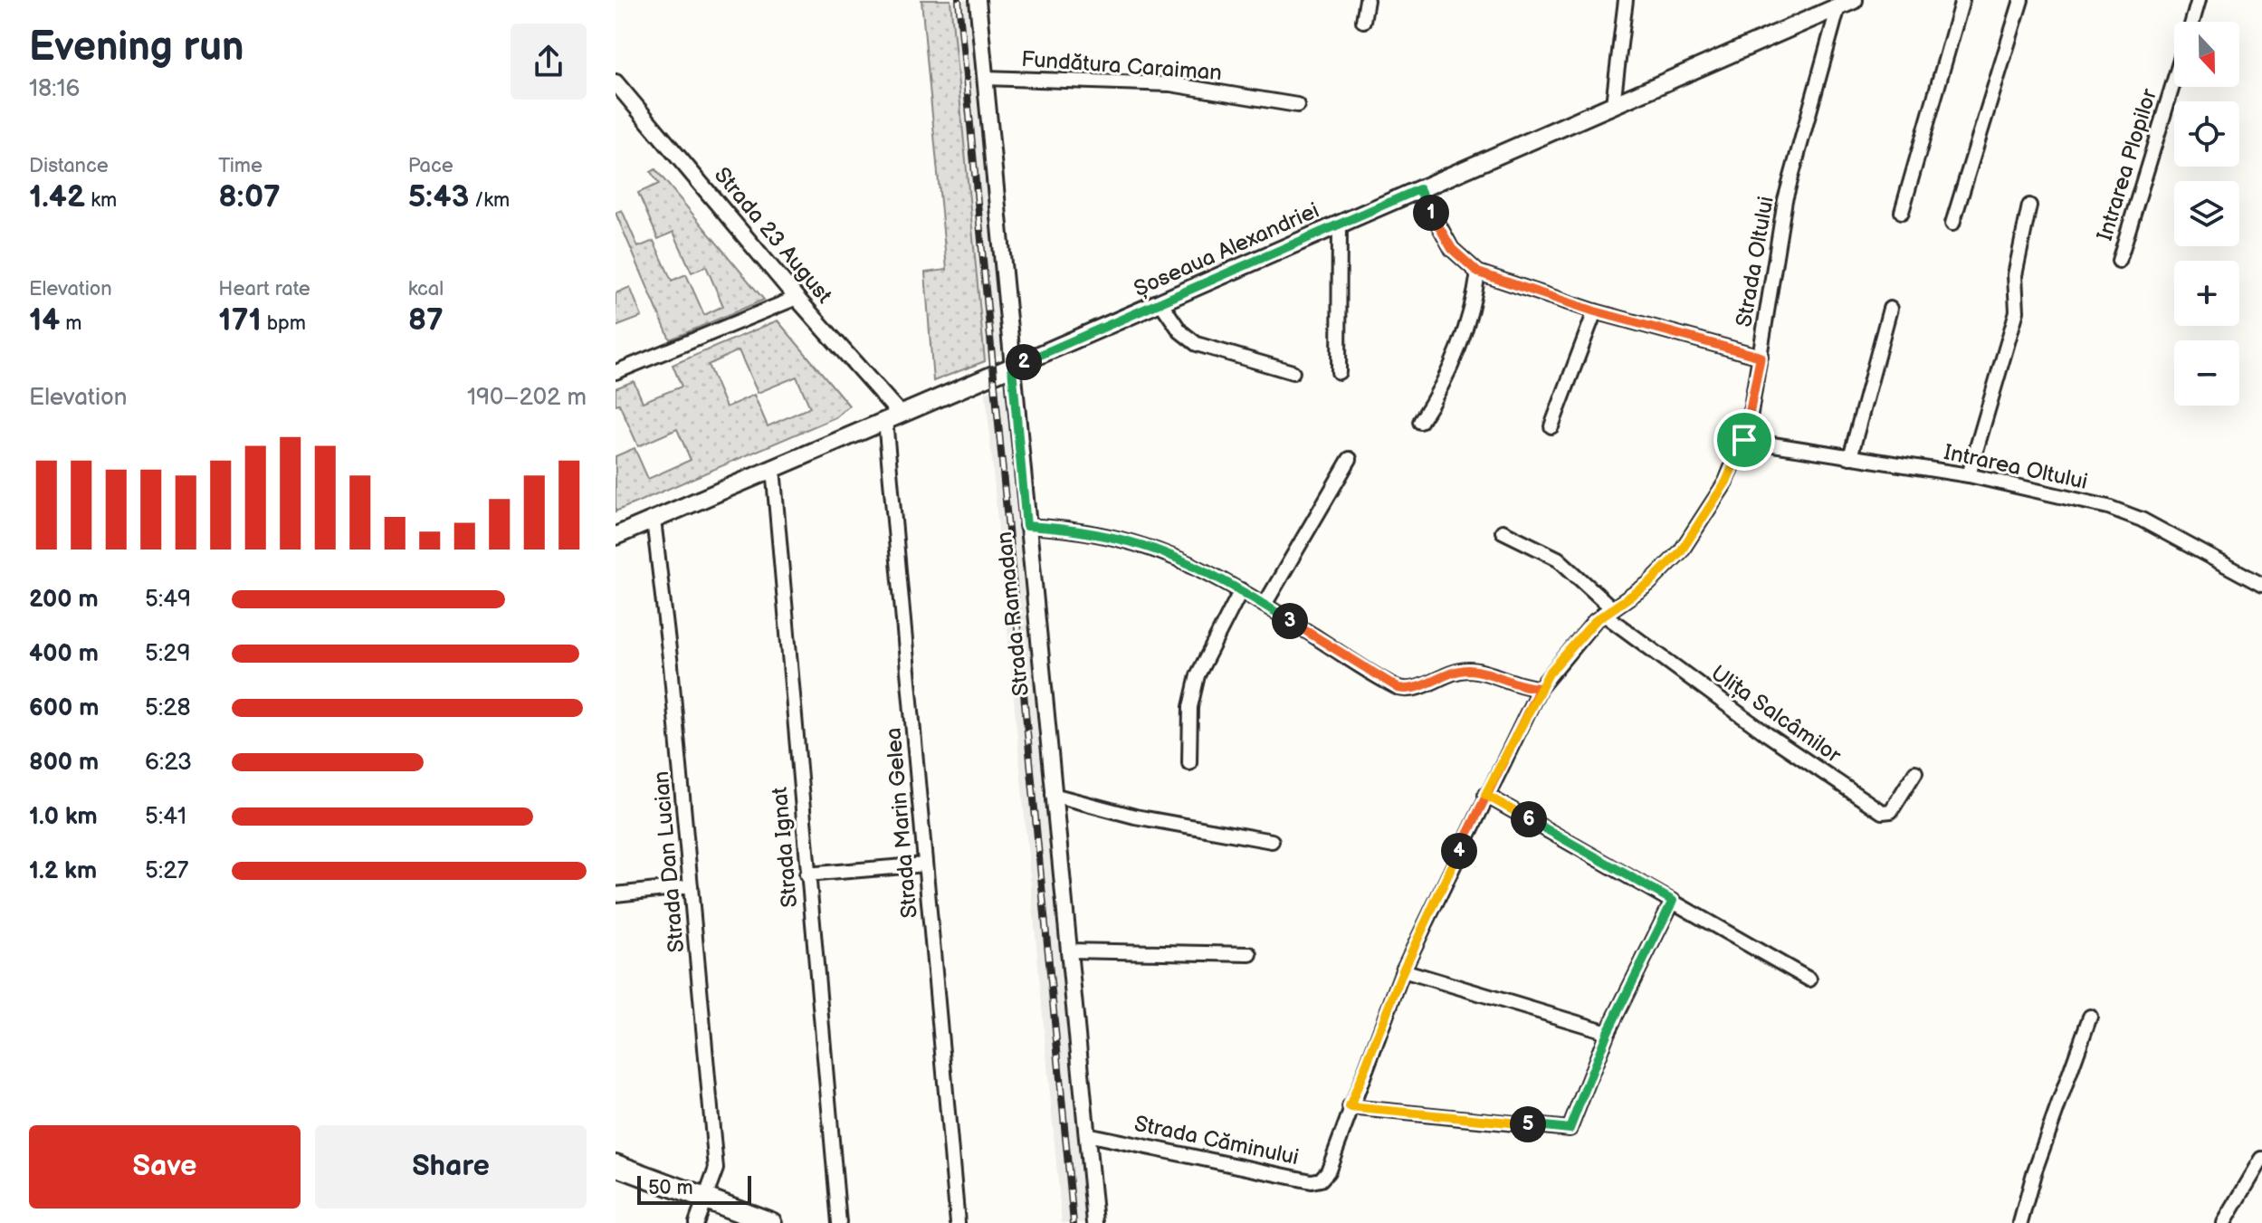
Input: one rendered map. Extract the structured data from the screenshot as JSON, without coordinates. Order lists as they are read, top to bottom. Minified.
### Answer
{"streets":{"main road":["Șoseaua Alexandriei"],"street":["Fundătura Caraiman","Intrarea Plopilor","Strada 23 August","Strada Oltului","Intrarea Oltului","Strada Ramadan","Ulița Salcâmilor","Strada Marin Gelea","Strada Ignat","Strada Dan Lucian","Strada Căminului"]},"crossings":[["Fundătura Caraiman","Strada Ramadan"],["Strada 23 August","Șoseaua Alexandriei"],["Strada 23 August","Strada Marin Gelea"],["Șoseaua Alexandriei","Strada Oltului"],["Șoseaua Alexandriei","Strada Ramadan"],["Șoseaua Alexandriei","Strada Marin Gelea"],["Șoseaua Alexandriei","Strada Ignat"],["Șoseaua Alexandriei","Strada Dan Lucian"],["Strada Oltului","Intrarea Oltului"],["Strada Oltului","Ulița Salcâmilor"],["Strada Oltului","Strada Căminului"],["Strada Ramadan","Strada Căminului"]],"scale_bar":"50 m","north":"bottom","page":{"heading":["Evening run","18:16"],"map_buttons":["+","−"],"stats":[["Distance","1.42 km"],["Time","8:07"],["Pace","5:43 /km"],["Elevation","14 m"],["Heart rate","171 bpm"],["kcal","87"]],"pins":["1","2","3","6","4","5"],"chart":["Elevation","190–202 m"],"list":[{"name":"200 m","note":"5:49"},{"name":"400 m","note":"5:29"},{"name":"600 m","note":"5:28"},{"name":"800 m","note":"6:23"},{"name":"1.0 km","note":"5:41"},{"name":"1.2 km","note":"5:27"}],"buttons":["Save","Share"],"scale":"50 m"}}
